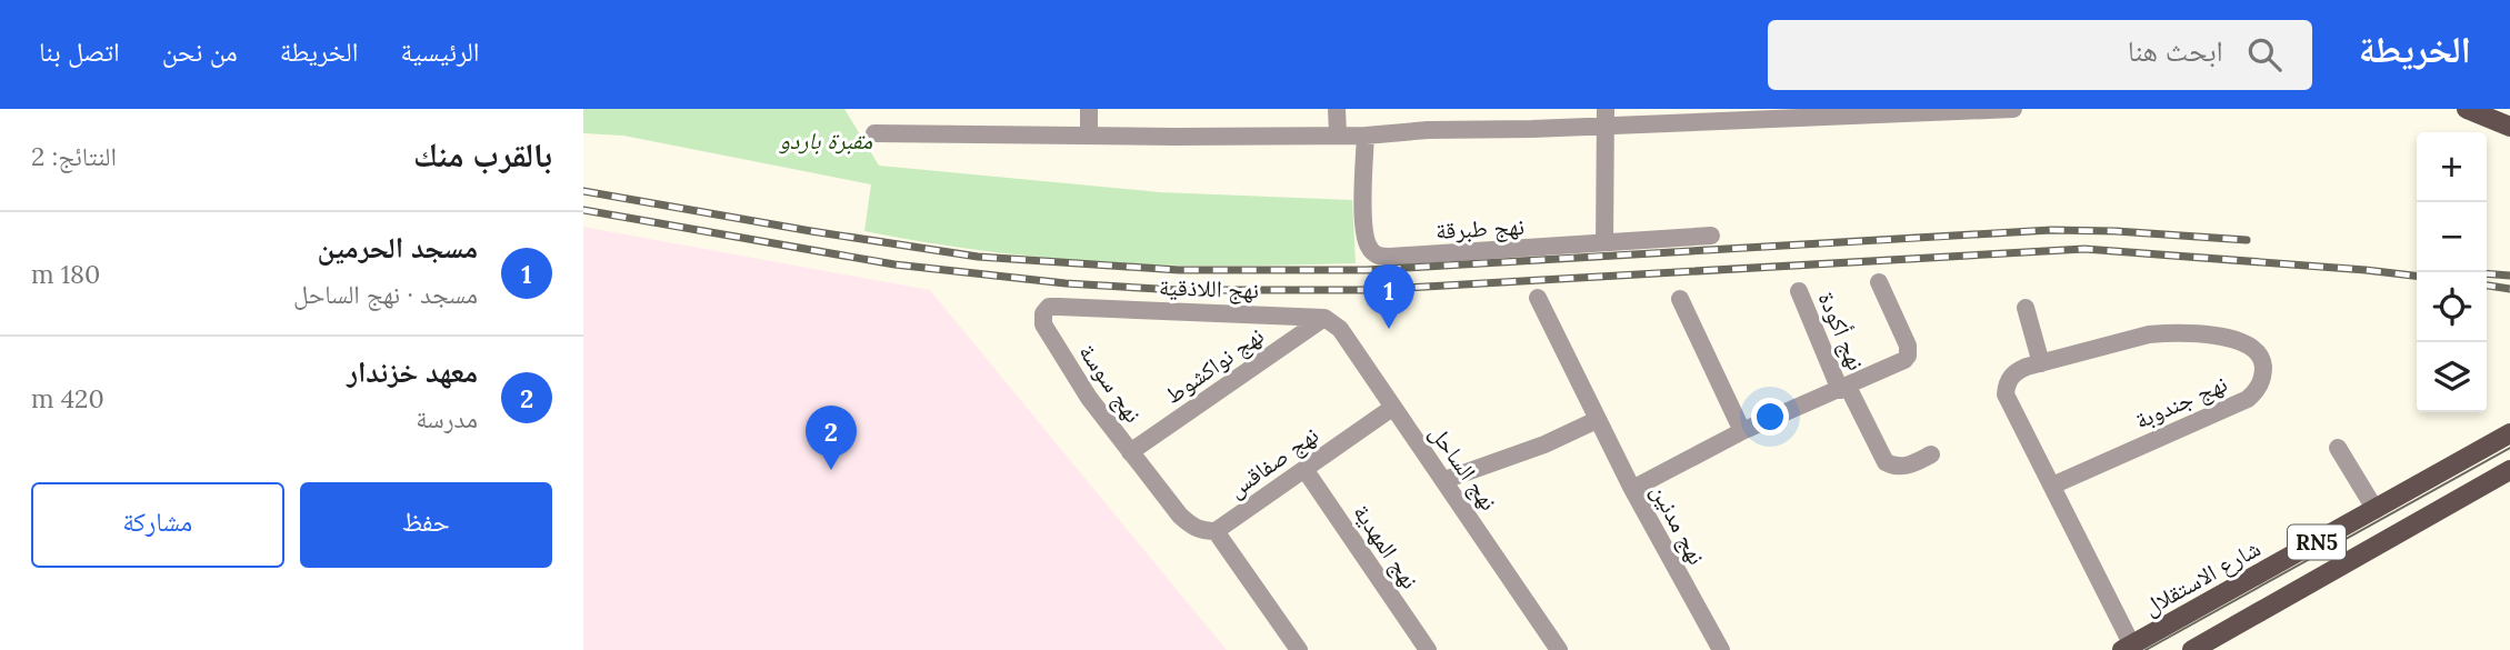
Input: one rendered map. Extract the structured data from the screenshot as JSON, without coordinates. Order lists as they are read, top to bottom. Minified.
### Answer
{"streets":{"main road":["RN5","شارع الاستقلال"],"street":["نهج طبرقة","نهج اللاذقية","نهج أكودة","نهج نواكشوط","نهج سوسة","نهج جندوبة","نهج صفاقس","نهج الساحل","نهج مدنين","نهج المهدية"]},"crossings":[["نهج اللاذقية","نهج نواكشوط"],["نهج اللاذقية","نهج سوسة"],["نهج اللاذقية","نهج الساحل"],["نهج نواكشوط","نهج سوسة"],["نهج نواكشوط","نهج الساحل"],["نهج سوسة","نهج صفاقس"],["نهج جندوبة","شارع الاستقلال"],["نهج صفاقس","نهج الساحل"],["نهج صفاقس","نهج المهدية"]],"parks":["مقبرة باردو"],"page":{"header":"الخريطة","search":"ابحث هنا","nav":["الرئيسية","الخريطة","من نحن","اتصل بنا"],"heading":["بالقرب منك","النتائج: 2"],"map_buttons":["+","−"],"list":[{"mark":"1","name":"مسجد الحرمين","note":"مسجد · نهج الساحل","value":"180 m"},{"mark":"2","name":"معهد خزندار","note":"مدرسة","value":"420 m"}],"pins":["1","2"],"buttons":["حفظ","مشاركة"]}}
